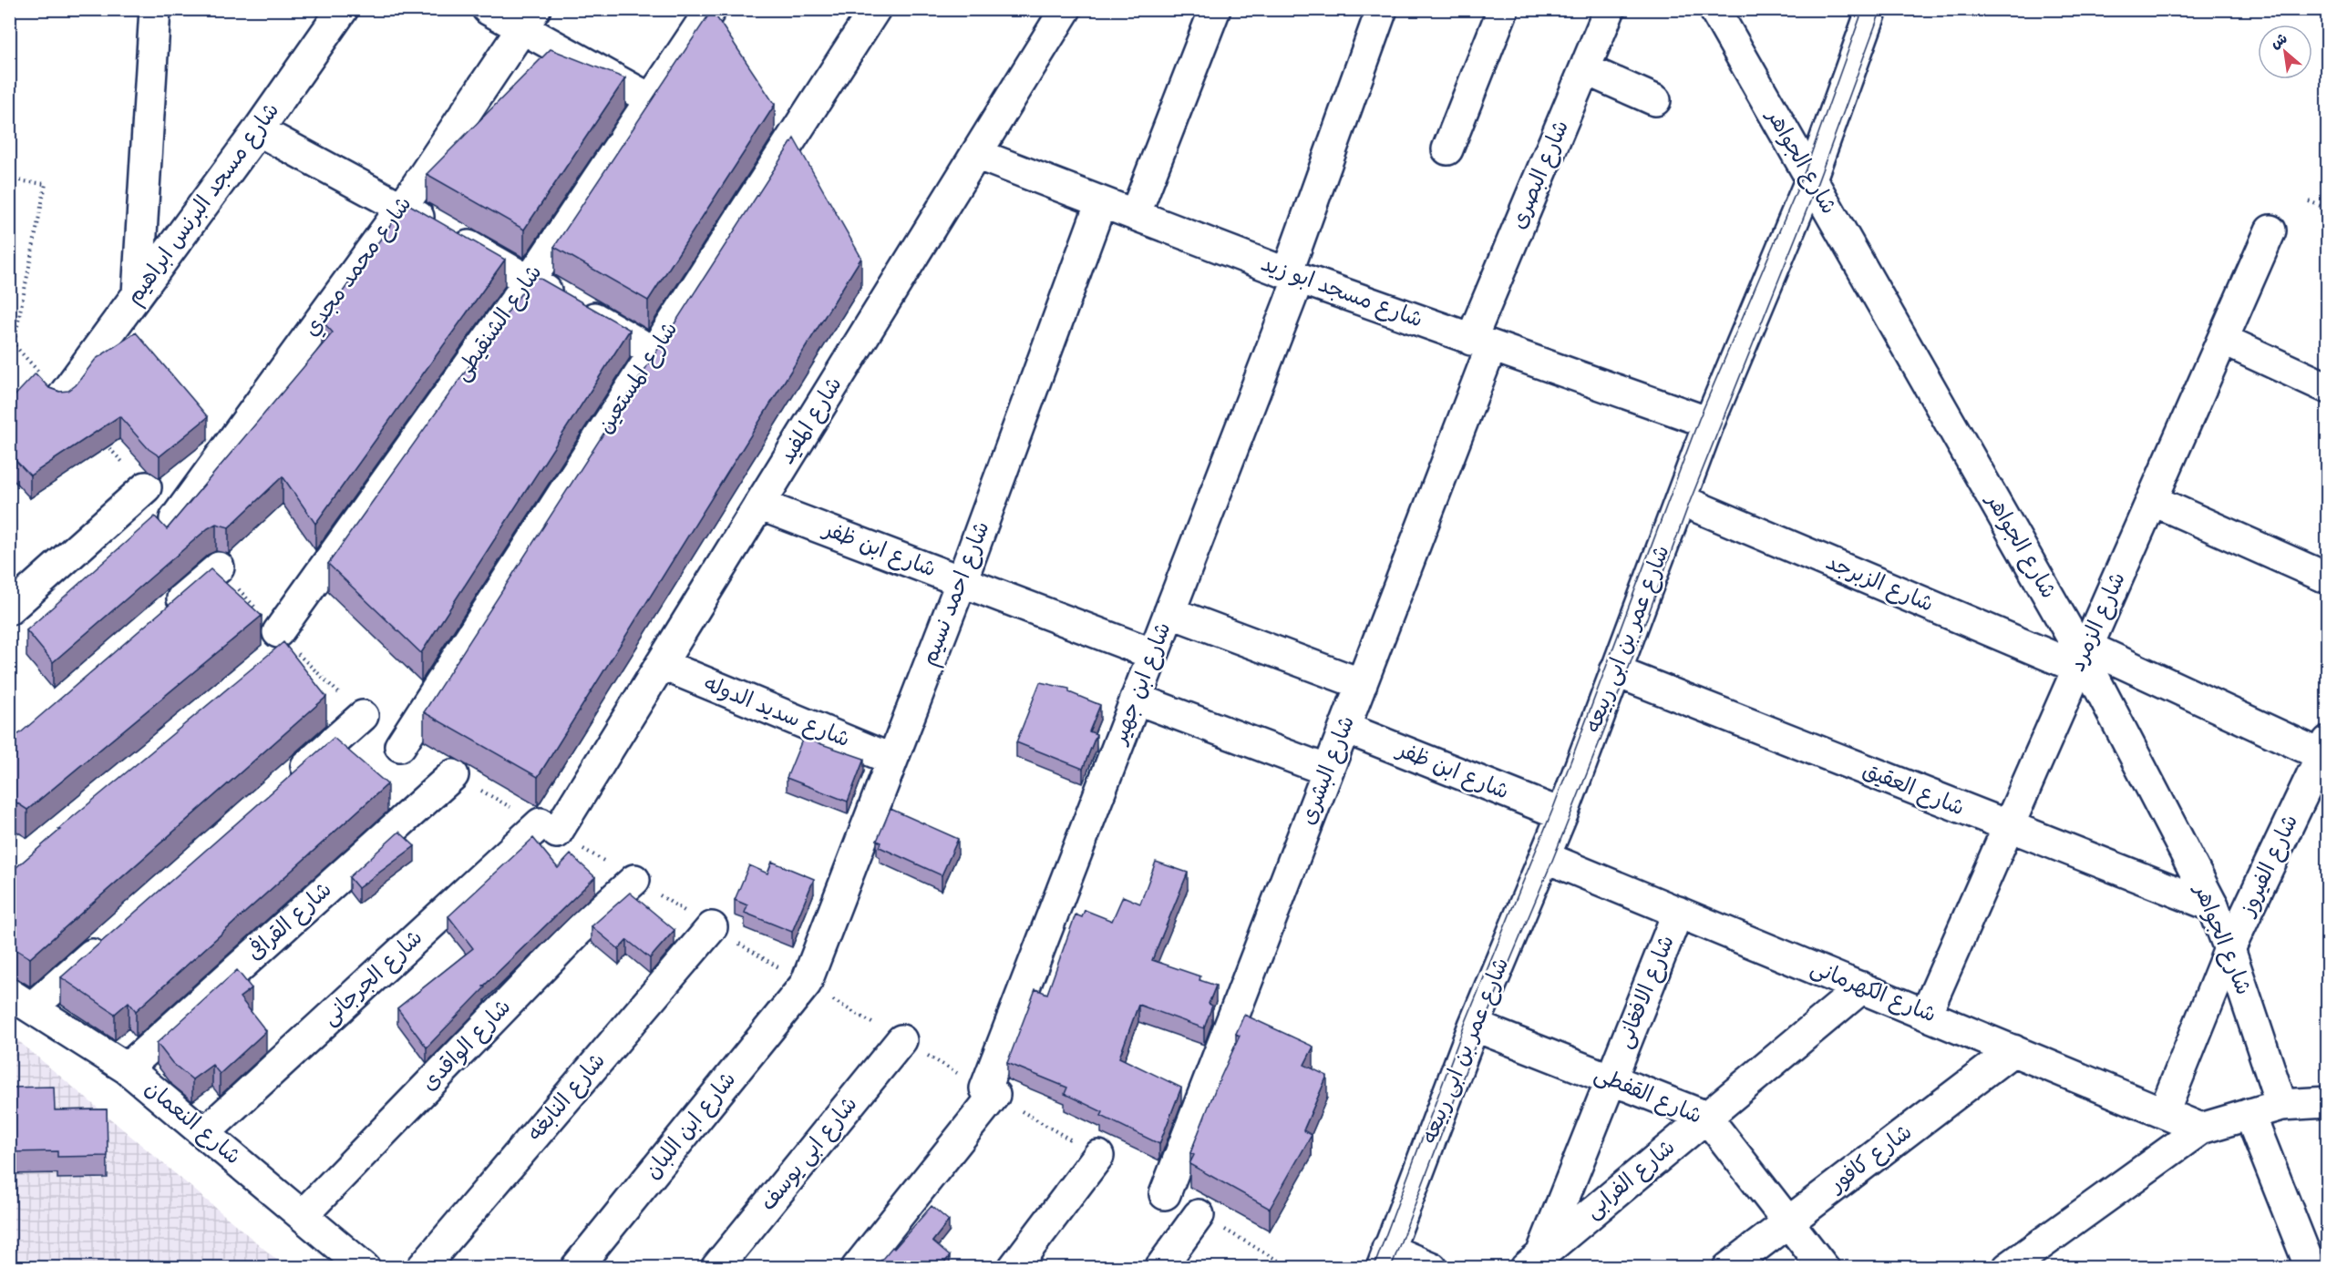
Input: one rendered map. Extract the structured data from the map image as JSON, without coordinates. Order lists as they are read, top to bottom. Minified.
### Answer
{"streets":{"street":["شارع الجواهر","شارع البصرى","شارع مسجد البرنس ابراهيم","شارع محمد مجدي","شارع مسجد ابو زيد","شارع الشنقيطى","شارع المستعين","شارع المفيد","شارع ابن ظفر","شارع الزبرجد","شارع احمد نسيم","شارع الزمرد","شارع عمر بن ابى ربيعه","شارع ابن جهير","شارع سديد الدوله","شارع البشرى","شارع العقيق","شارع الفيروز","شارع القرافى","شارع الجرجانى","شارع الافغانى","شارع الكهرمانى","شارع الواقدى","شارع القفطى","شارع النابغه","شارع النعمان","شارع ابن اللبان","شارع ابى يوسف","شارع كافور","شارع الفرابى"]},"crossings":[["شارع الجواهر","شارع الزبرجد"],["شارع الجواهر","شارع الزمرد"],["شارع الجواهر","شارع عمر بن ابى ربيعه"],["شارع الجواهر","شارع العقيق"],["شارع الجواهر","شارع الفيروز"],["شارع البصرى","شارع مسجد ابو زيد"],["شارع البصرى","شارع البشرى"],["شارع مسجد ابو زيد","شارع المفيد"],["شارع مسجد ابو زيد","شارع احمد نسيم"],["شارع مسجد ابو زيد","شارع عمر بن ابى ربيعه"],["شارع مسجد ابو زيد","شارع ابن جهير"],["شارع مسجد ابو زيد","شارع البشرى"],["شارع المفيد","شارع ابن ظفر"],["شارع المفيد","شارع سديد الدوله"],["شارع المفيد","شارع الجرجانى"],["شارع ابن ظفر","شارع احمد نسيم"],["شارع ابن ظفر","شارع عمر بن ابى ربيعه"],["شارع ابن ظفر","شارع ابن جهير"],["شارع ابن ظفر","شارع البشرى"],["شارع الزبرجد","شارع الزمرد"],["شارع الزبرجد","شارع عمر بن ابى ربيعه"],["شارع الزبرجد","شارع الفيروز"],["شارع احمد نسيم","شارع سديد الدوله"],["شارع احمد نسيم","شارع ابن اللبان"],["شارع الزمرد","شارع العقيق"],["شارع الزمرد","شارع الكهرمانى"],["شارع عمر بن ابى ربيعه","شارع العقيق"],["شارع عمر بن ابى ربيعه","شارع الكهرمانى"],["شارع عمر بن ابى ربيعه","شارع القفطى"],["شارع الفيروز","شارع الكهرمانى"],["شارع القرافى","شارع النعمان"],["شارع الجرجانى","شارع النعمان"],["شارع الافغانى","شارع الكهرمانى"],["شارع الافغانى","شارع القفطى"],["شارع الافغانى","شارع الفرابى"],["شارع الكهرمانى","شارع كافور"],["شارع الكهرمانى","شارع الفرابى"],["شارع الواقدى","شارع النعمان"],["شارع القفطى","شارع كافور"],["شارع القفطى","شارع الفرابى"]],"north":"top left"}
